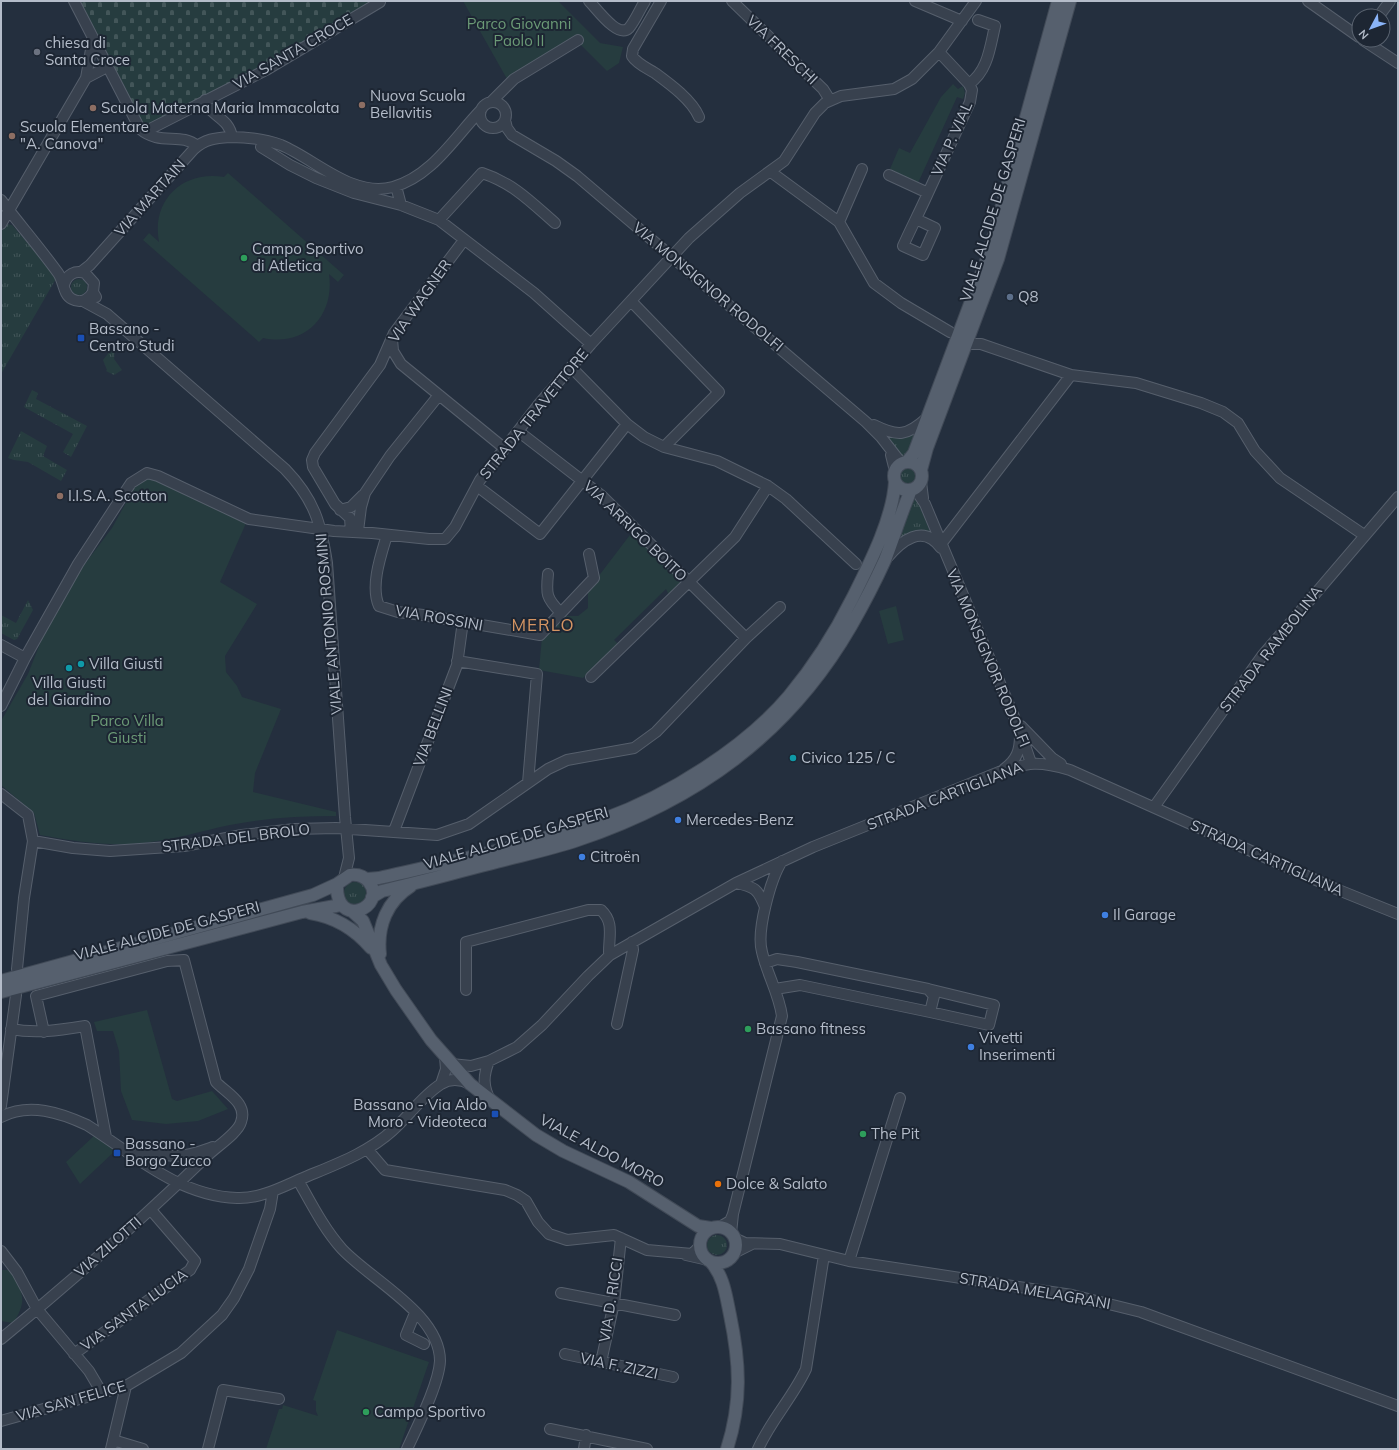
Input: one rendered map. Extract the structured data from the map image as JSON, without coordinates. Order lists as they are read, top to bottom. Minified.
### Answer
{"streets":{"main road":["VIALE ALCIDE DE GASPERI","VIALE ALDO MORO"],"street":["VIA FRESCHI","VIA SANTA CROCE","VIA P. VIAL","VIA MARTAIN","VIA MONSIGNOR RODOLFI","VIA WAGNER","STRADA TRAVETTORE","VIA ARRIGO BOITO","VIA ROSSINI","VIALE ANTONIO ROSMINI","STRADA RAMBOLINA","VIA BELLINI","STRADA CARTIGLIANA","STRADA DEL BROLO","VIA ZILOTTI","STRADA MELAGRANI","VIA D. RICCI","VIA SANTA LUCIA","VIA F. ZIZZI","VIA SAN FELICE"]},"crossings":[["VIA FRESCHI","STRADA TRAVETTORE"],["VIA P. VIAL","STRADA TRAVETTORE"],["VIA MARTAIN","VIALE ANTONIO ROSMINI"],["VIALE ALCIDE DE GASPERI","VIA MONSIGNOR RODOLFI"],["VIALE ALCIDE DE GASPERI","VIALE ANTONIO ROSMINI"],["VIALE ALCIDE DE GASPERI","VIALE ALDO MORO"],["VIA MONSIGNOR RODOLFI","STRADA TRAVETTORE"],["VIA MONSIGNOR RODOLFI","STRADA CARTIGLIANA"],["VIA WAGNER","STRADA TRAVETTORE"],["STRADA TRAVETTORE","VIA ARRIGO BOITO"],["STRADA TRAVETTORE","VIA ROSSINI"],["STRADA TRAVETTORE","VIALE ANTONIO ROSMINI"],["VIA ARRIGO BOITO","STRADA DEL BROLO"],["VIA ROSSINI","VIA BELLINI"],["VIALE ANTONIO ROSMINI","STRADA DEL BROLO"],["VIALE ANTONIO ROSMINI","VIALE ALDO MORO"],["STRADA RAMBOLINA","STRADA CARTIGLIANA"],["VIA BELLINI","STRADA DEL BROLO"],["STRADA CARTIGLIANA","VIALE ALDO MORO"],["VIALE ALDO MORO","STRADA MELAGRANI"],["VIA ZILOTTI","VIA SANTA LUCIA"],["VIA D. RICCI","VIA F. ZIZZI"]],"districts":["MERLO"],"parks":["Parco Giovanni Paolo II","Parco Villa Giusti"],"places":{"other":["chiesa di Santa Croce","Nuova Scuola Bellavitis","Scuola Materna Maria Immacolata","Scuola Elementare \"A. Canova\"","Campo Sportivo di Atletica","Q8","I.I.S.A. Scotton","Villa Giusti","Villa Giusti del Giardino","Civico 125 / C","Mercedes-Benz","Citroën","Il Garage","Bassano fitness","Vivetti Inserimenti","The Pit","Dolce & Salato","Campo Sportivo"],"transit":["Bassano - Centro Studi","Bassano - Via Aldo Moro - Videoteca","Bassano - Borgo Zucco"]},"north":"bottom left"}
